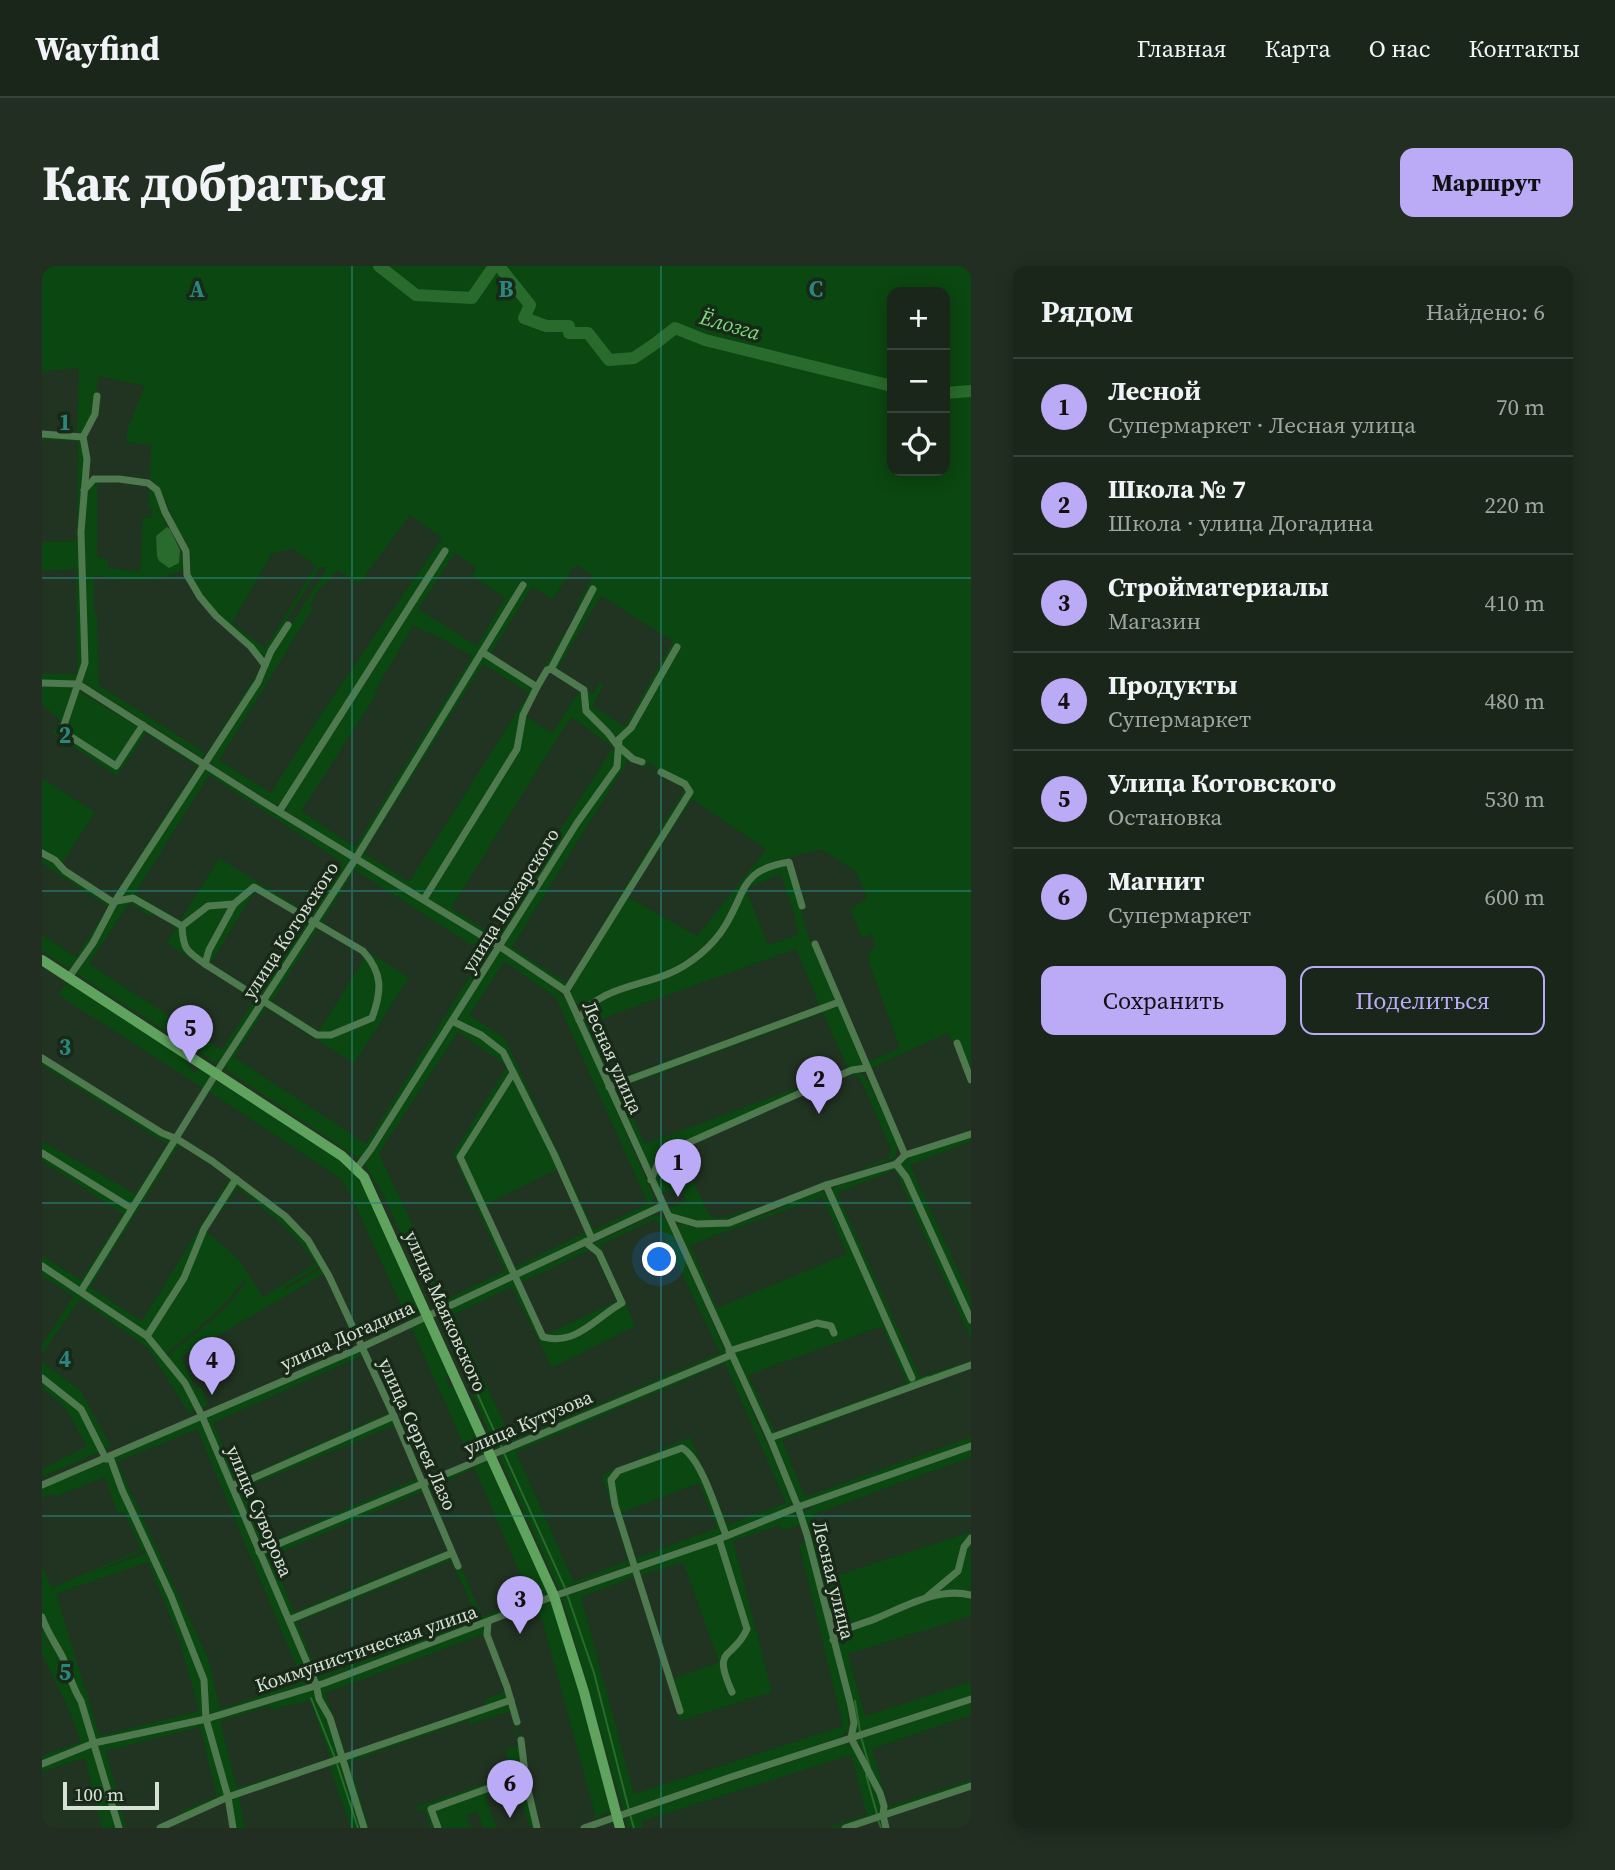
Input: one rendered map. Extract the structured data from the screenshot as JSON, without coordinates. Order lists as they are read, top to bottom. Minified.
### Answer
{"streets":{"main road":["улица Маяковского"],"street":["улица Пожарского","улица Котовского","Лесная улица","улица Догадина","улица Кутузова","улица Сергея Лазо","улица Суворова","Коммунистическая улица"]},"crossings":[["улица Пожарского","Лесная улица"],["улица Пожарского","улица Маяковского"],["улица Котовского","Лесная улица"],["улица Котовского","улица Маяковского"],["улица Котовского","улица Сергея Лазо"],["улица Котовского","улица Суворова"],["Лесная улица","улица Догадина"],["Лесная улица","улица Кутузова"],["Лесная улица","Коммунистическая улица"],["улица Маяковского","улица Догадина"],["улица Маяковского","улица Кутузова"],["улица Маяковского","Коммунистическая улица"],["улица Догадина","улица Сергея Лазо"],["улица Догадина","улица Суворова"],["улица Кутузова","улица Сергея Лазо"],["улица Кутузова","улица Суворова"],["улица Суворова","Коммунистическая улица"]],"water":["Ёлозга"],"scale_bar":"100 m","page":{"header":"Wayfind","nav":["Главная","Карта","О нас","Контакты"],"buttons":["Маршрут",["Сохранить","Поделиться"]],"title":"Как добраться","heading":["Рядом","Найдено: 6"],"map_buttons":["+","−"],"list":[{"mark":"1","name":"Лесной","note":"Супермаркет · Лесная улица","value":"70 m"},{"mark":"2","name":"Школа № 7","note":"Школа · улица Догадина","value":"220 m"},{"mark":"3","name":"Стройматериалы","note":"Магазин","value":"410 m"},{"mark":"4","name":"Продукты","note":"Супермаркет","value":"480 m"},{"mark":"5","name":"Улица Котовского","note":"Остановка","value":"530 m"},{"mark":"6","name":"Магнит","note":"Супермаркет","value":"600 m"}],"pins":["5","2","1","4","3","6"],"scale":"100 m"},"grid":{"columns":["A","B","C"],"rows":["1","2","3","4","5"]}}
